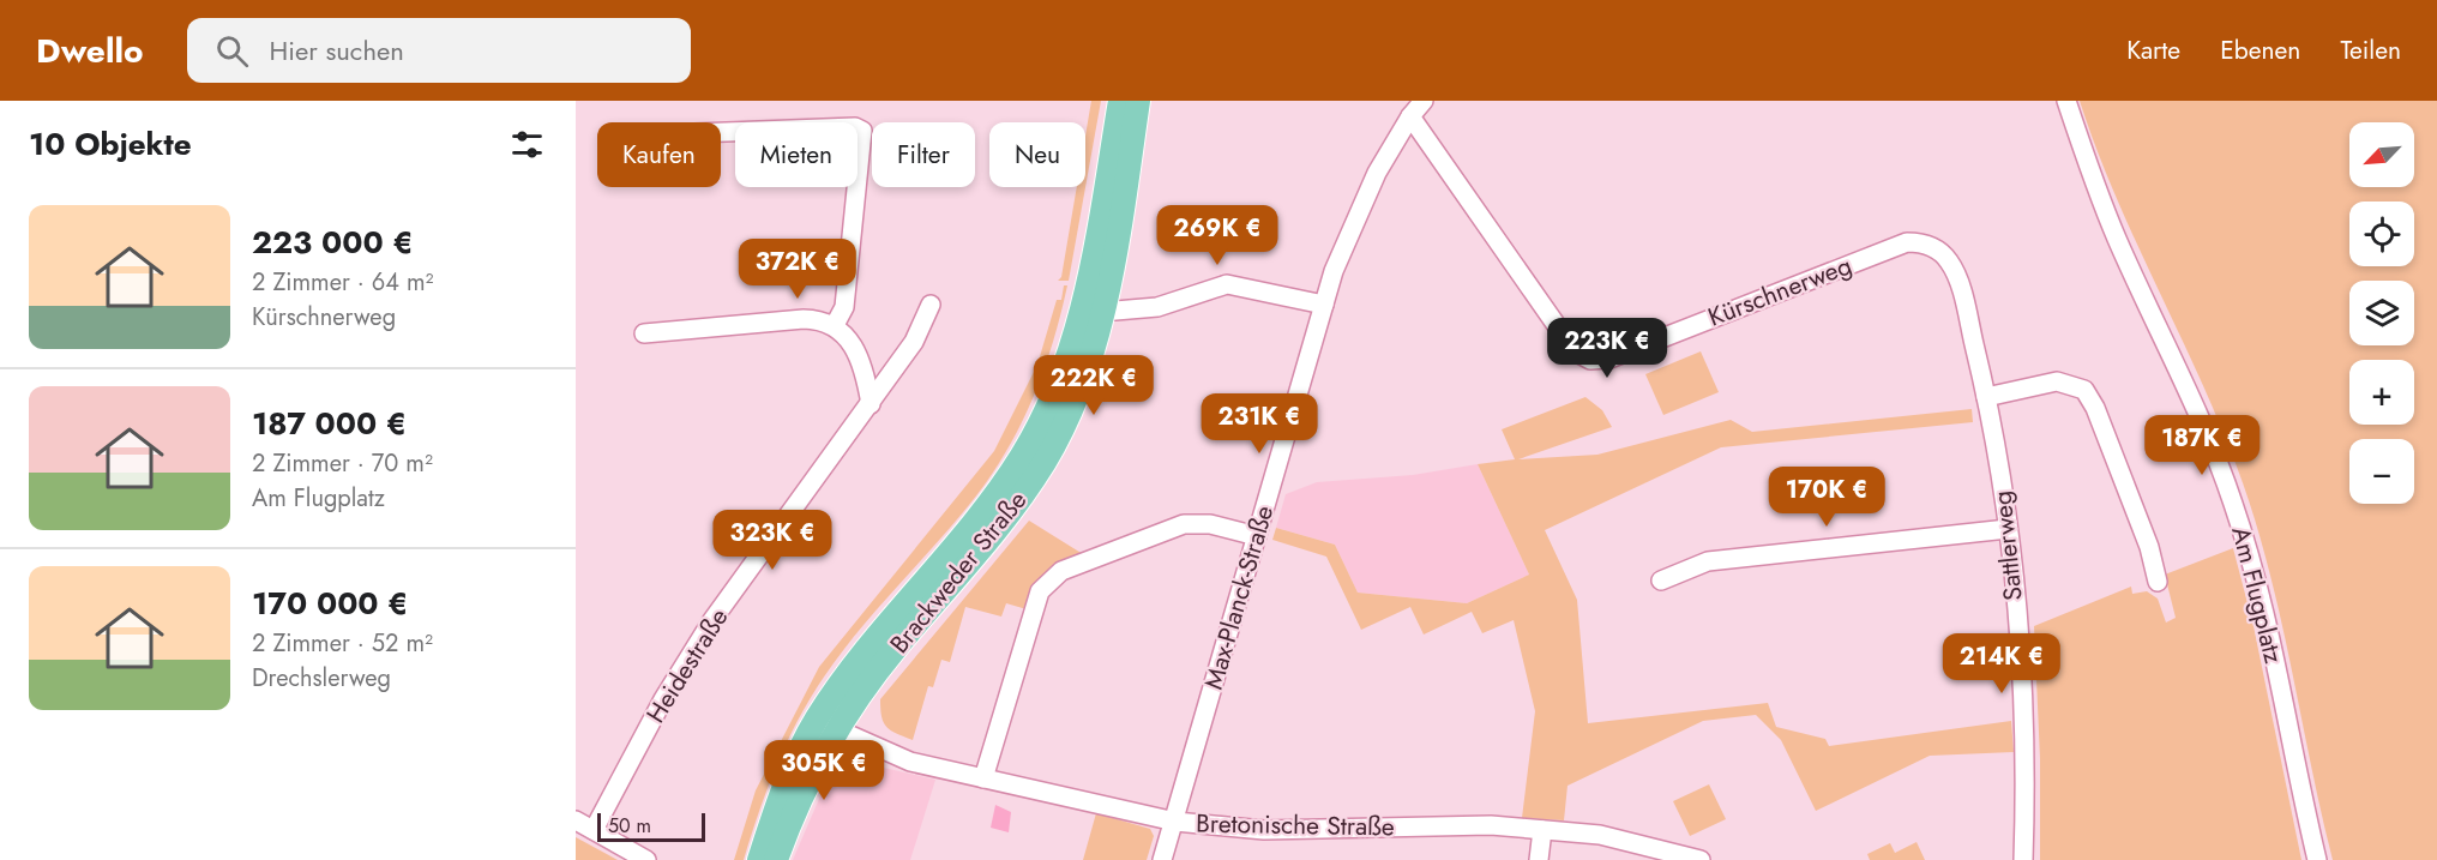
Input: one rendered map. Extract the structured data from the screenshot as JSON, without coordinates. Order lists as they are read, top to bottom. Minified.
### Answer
{"streets":{"main road":["Brackweder Straße"],"street":["Kürschnerweg","Sattlerweg","Am Flugplatz","Max-Planck-Straße","Heidestraße","Bretonische Straße"]},"crossings":[["Kürschnerweg","Sattlerweg"],["Kürschnerweg","Max-Planck-Straße"],["Brackweder Straße","Bretonische Straße"],["Max-Planck-Straße","Bretonische Straße"]],"scale_bar":"50 m","north":"bottom left","page":{"header":"Dwello","search":"Hier suchen","nav":["Karte","Ebenen","Teilen"],"heading":"10 Objekte","map_buttons":["+","−"],"chip":["Kaufen","Mieten","Filter","Neu"],"list":[{"name":"223 000 €","note":"2 Zimmer · 64 m² · Kürschnerweg"},{"name":"187 000 €","note":"2 Zimmer · 70 m² · Am Flugplatz"},{"name":"170 000 €","note":"2 Zimmer · 52 m² · Drechslerweg"}],"price":["269K €","372K €","223K €","222K €","231K €","187K €","170K €","323K €","214K €","305K €"],"scale":"50 m"}}
